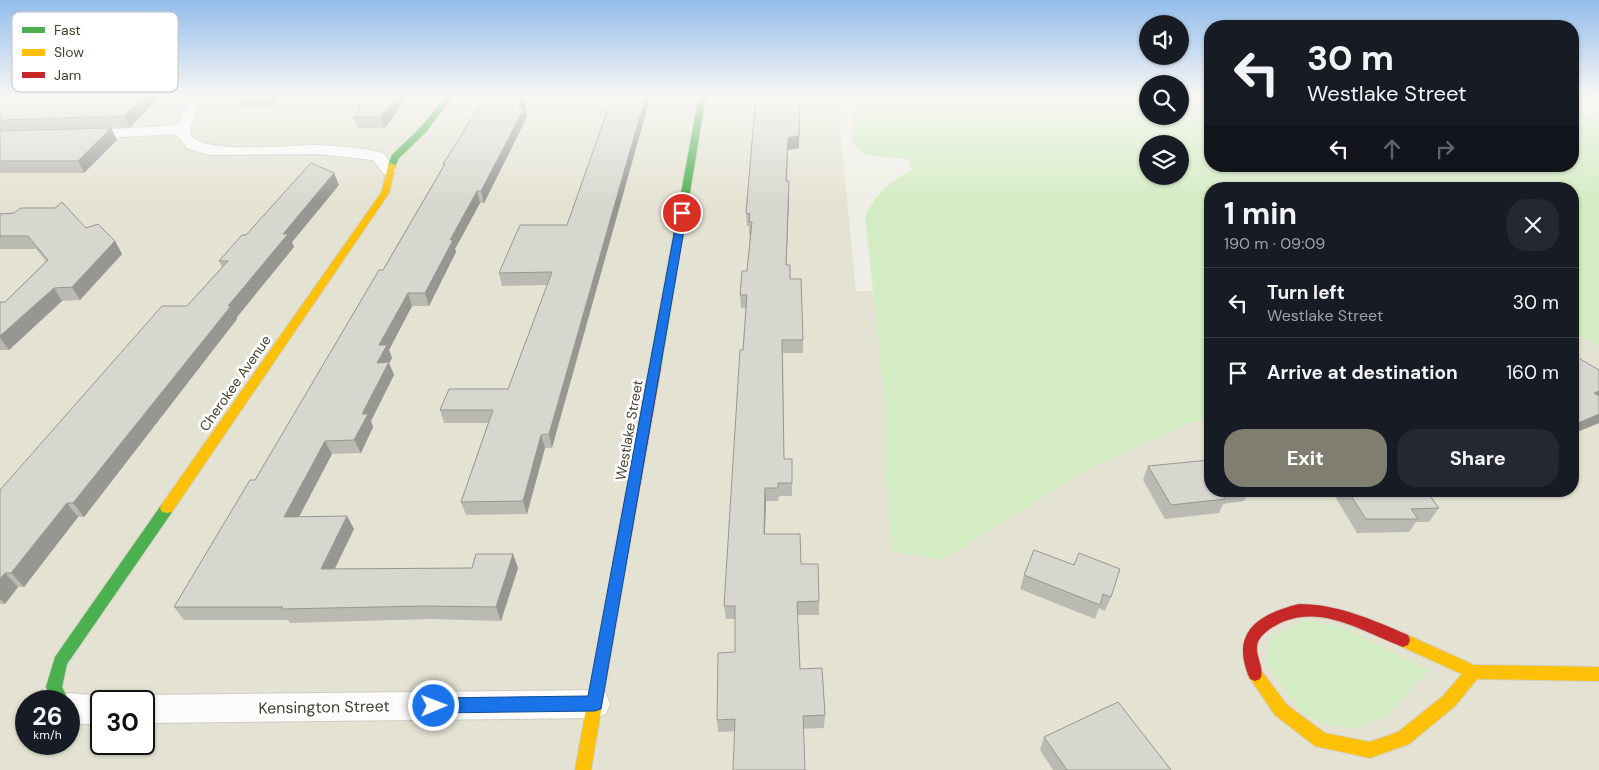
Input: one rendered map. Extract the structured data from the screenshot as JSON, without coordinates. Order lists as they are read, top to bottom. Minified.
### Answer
{"streets":{"street":["Cherokee Avenue","Westlake Street","Kensington Street"]},"crossings":[["Westlake Street","Kensington Street"]],"legend":["Fast","Slow","Jam"],"page":{"turn":["30 m","Westlake Street"],"heading":["1 min","190 m · 09:09"],"list":[{"name":"Turn left","note":"Westlake Street","value":"30 m"},{"name":"Arrive at destination","value":"160 m"}],"buttons":["Exit","Share"],"speed":"26 km/h","limit":"30"}}
